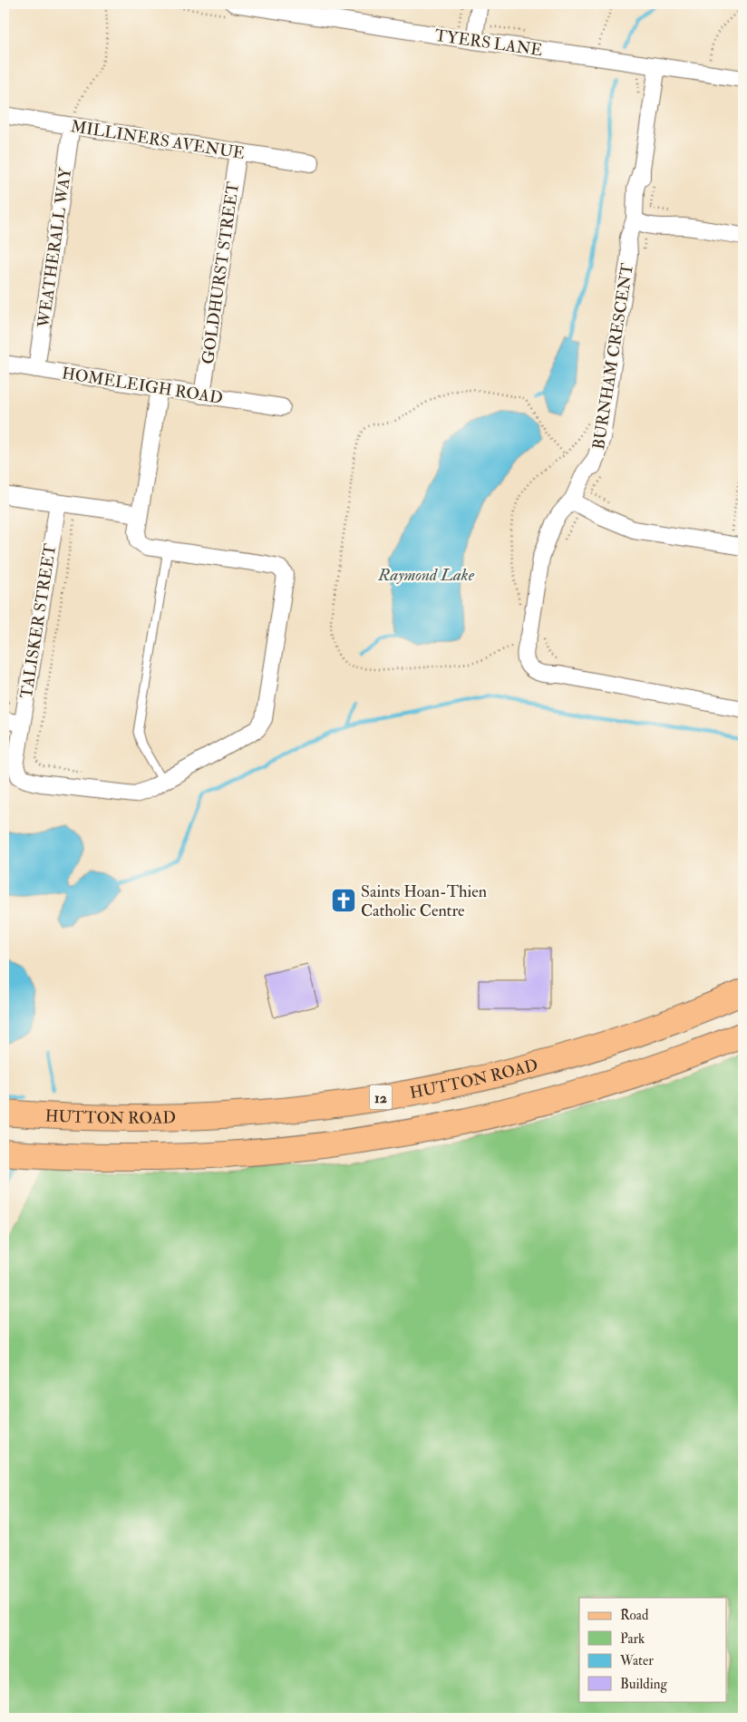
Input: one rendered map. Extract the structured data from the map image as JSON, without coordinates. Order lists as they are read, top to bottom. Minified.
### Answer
{"streets":{"main road":["HUTTON ROAD","12"],"street":["TYERS LANE","MILLINERS AVENUE","WEATHERALL WAY","GOLDHURST STREET","BURNHAM CRESCENT","HOMELEIGH ROAD","TALISKER STREET"]},"crossings":[["TYERS LANE","BURNHAM CRESCENT"],["MILLINERS AVENUE","WEATHERALL WAY"],["MILLINERS AVENUE","GOLDHURST STREET"],["WEATHERALL WAY","HOMELEIGH ROAD"],["GOLDHURST STREET","HOMELEIGH ROAD"],["HOMELEIGH ROAD","TALISKER STREET"]],"water":["Raymond Lake"],"places":{"church":["Saints Hoan-Thien Catholic Centre"]},"legend":["Road","Park","Water","Building"]}
